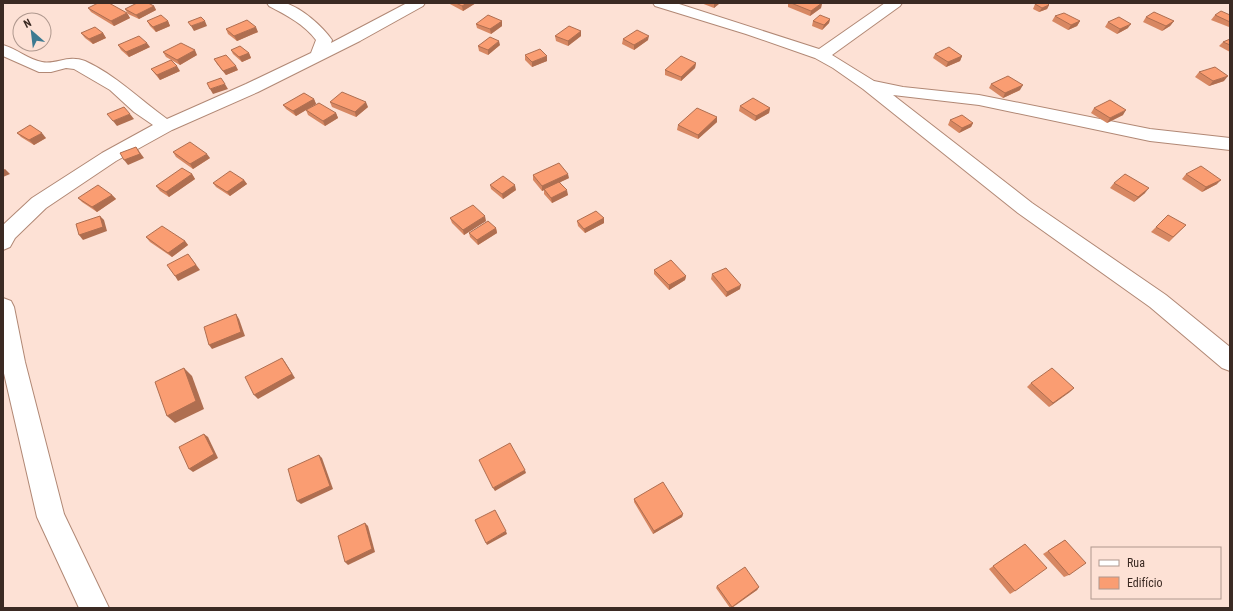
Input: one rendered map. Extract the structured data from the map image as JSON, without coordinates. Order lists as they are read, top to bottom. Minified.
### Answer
{"legend":["Rua","Edifício"],"north":"top left"}
